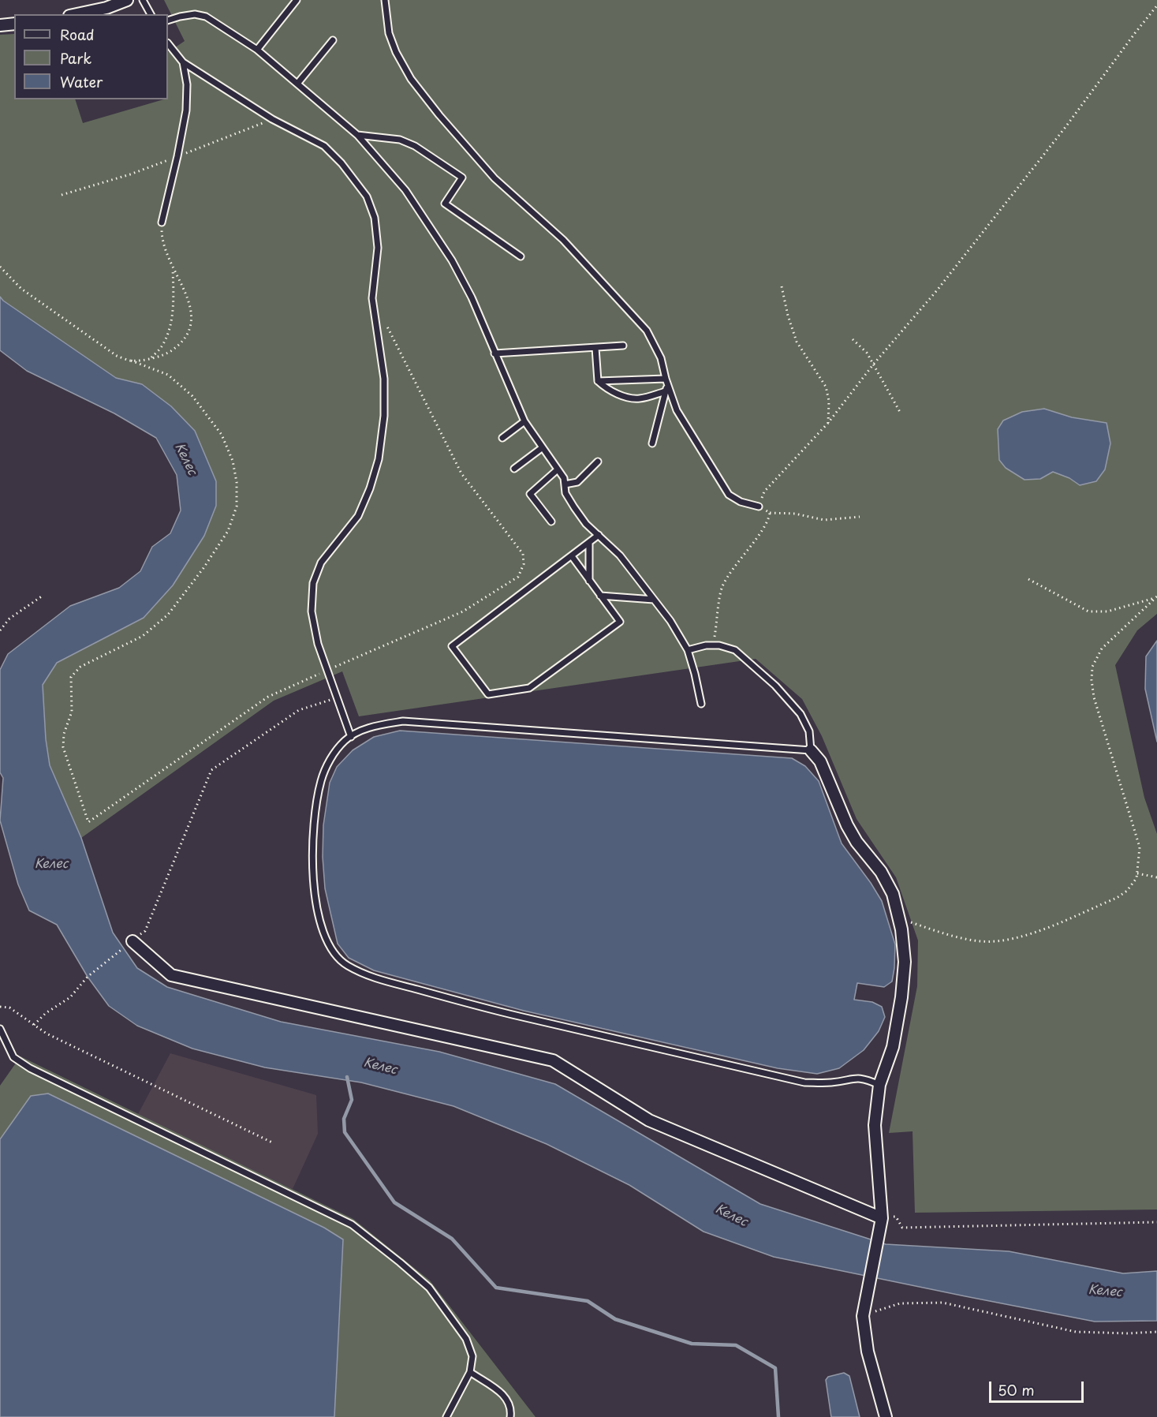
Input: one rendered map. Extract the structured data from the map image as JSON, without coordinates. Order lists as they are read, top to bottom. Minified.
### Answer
{"water":["Келес"],"legend":["Road","Park","Water"],"scale_bar":"50 m"}
